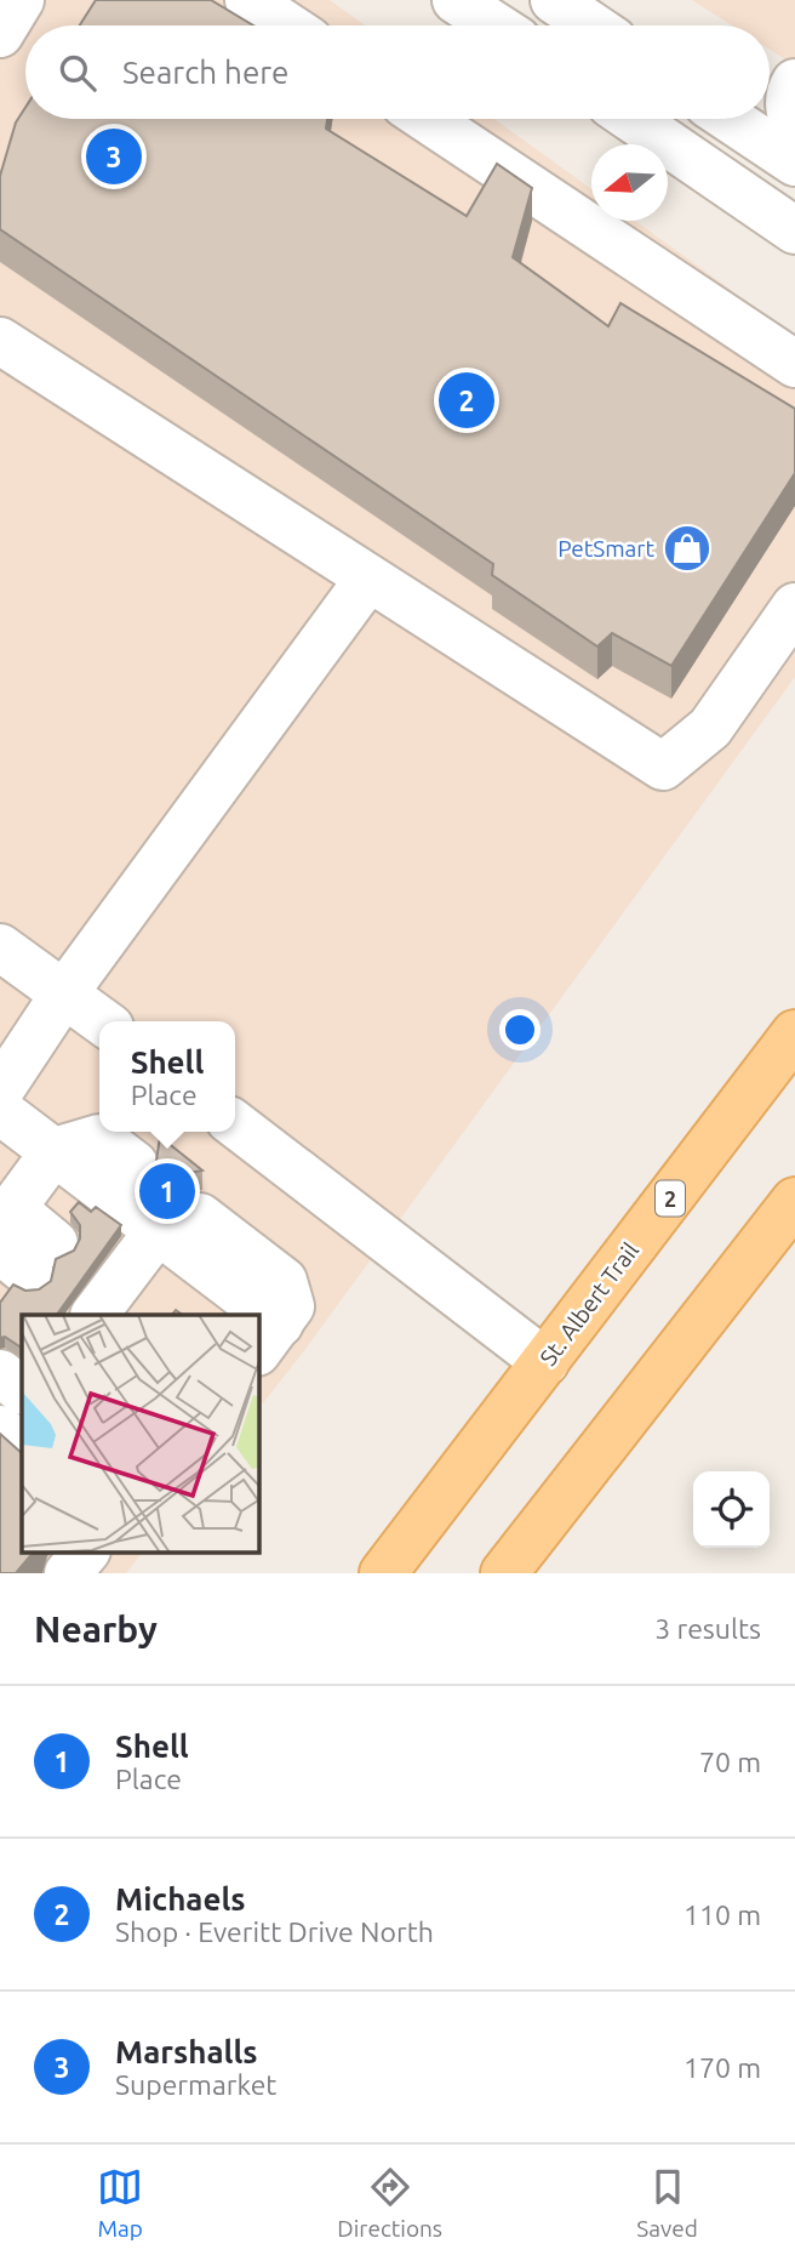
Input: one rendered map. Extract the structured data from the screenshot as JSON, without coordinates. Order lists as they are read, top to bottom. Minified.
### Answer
{"streets":{"main road":["2","St. Albert Trail"]},"places":{"shop":["PetSmart"]},"north":"left","page":{"search":"Search here","pins":["3","2","1"],"popup":["Shell","Place"],"heading":["Nearby","3 results"],"list":[{"mark":"1","name":"Shell","note":"Place","value":"70 m"},{"mark":"2","name":"Michaels","note":"Shop · Everitt Drive North","value":"110 m"},{"mark":"3","name":"Marshalls","note":"Supermarket","value":"170 m"}],"nav":["Map","Directions","Saved"]}}
